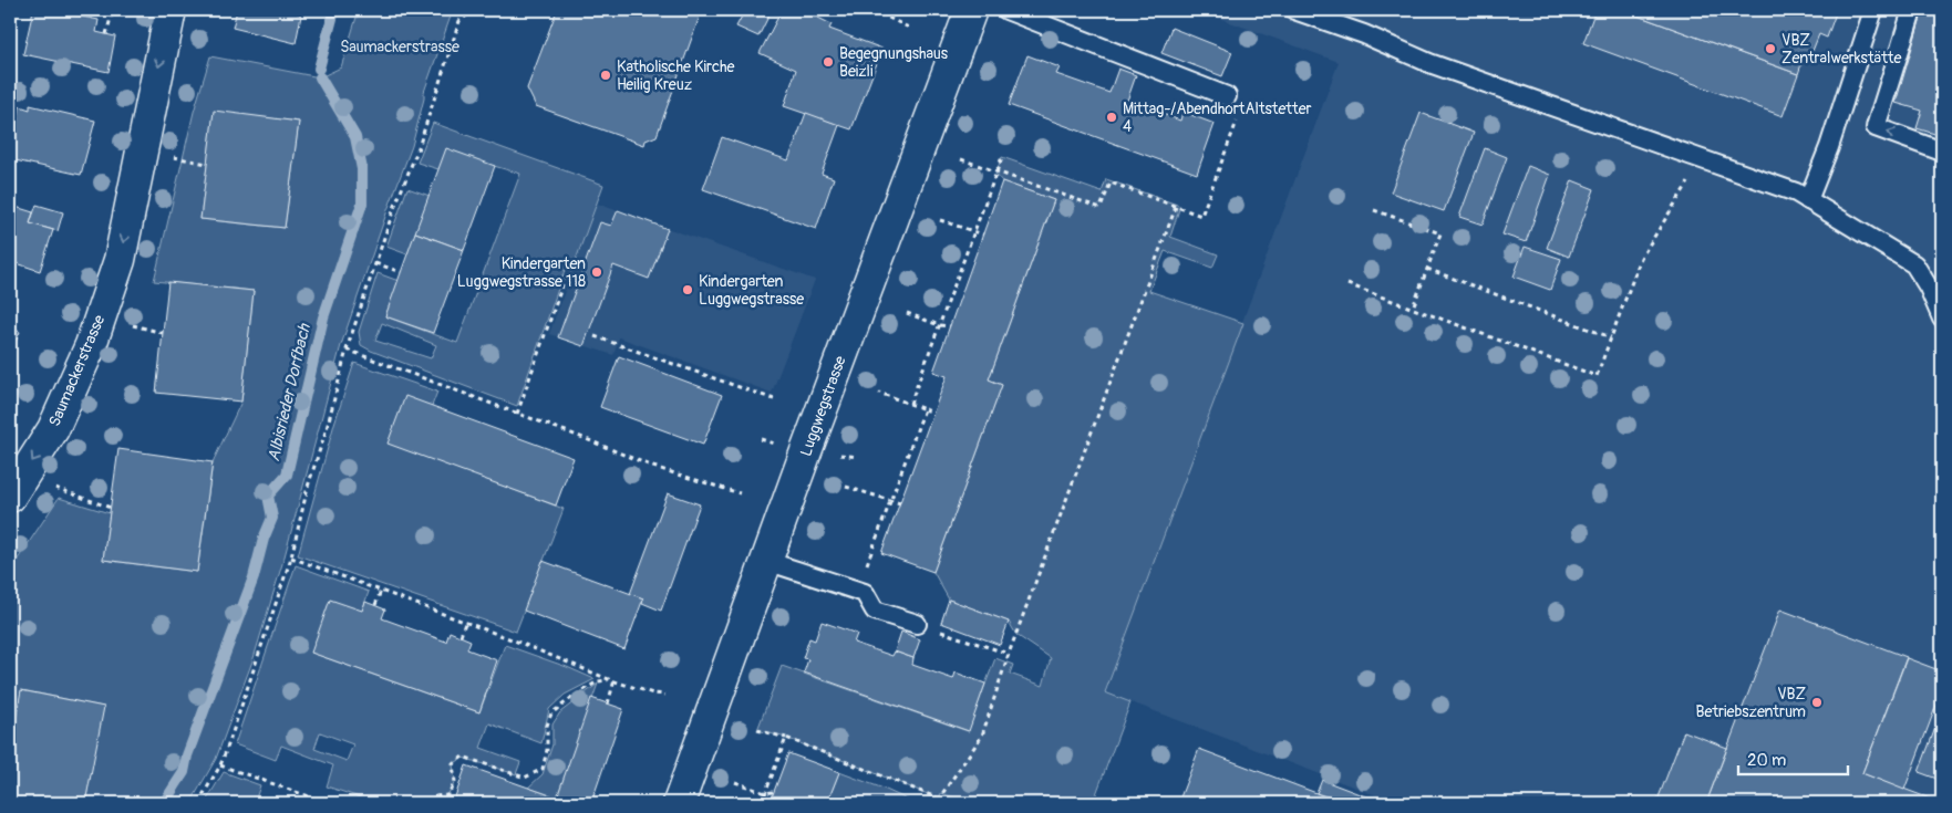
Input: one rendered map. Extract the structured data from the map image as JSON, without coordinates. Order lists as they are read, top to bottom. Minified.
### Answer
{"streets":{"street":["Saumackerstrasse","Luggwegstrasse"]},"one_way":["Saumackerstrasse"],"water":["Albisrieder Dorfbach"],"parks":["Saumackerstrasse"],"places":["VBZ Zentralwerkstätte","Begegnungshaus Beizli","Katholische Kirche Heilig Kreuz","Mittag-/AbendhortAltstetter 4","Kindergarten Luggwegstrasse 118","Kindergarten Luggwegstrasse","VBZ Betriebszentrum"],"scale_bar":"20 m"}
